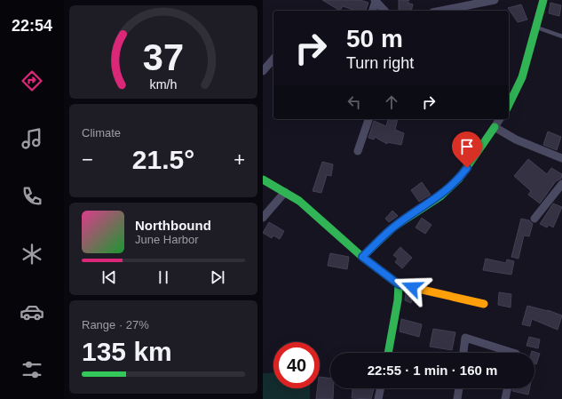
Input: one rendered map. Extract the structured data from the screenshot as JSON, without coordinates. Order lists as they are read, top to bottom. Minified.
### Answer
{"page":{"tabs":"22:54","turn":["50 m","Turn right"],"tile":["Climate",["Range · 27%","135 km"]],"heat":["−","21.5°","+"],"song":["Northbound","June Harbor"],"limit":"40","trip":"22:55 · 1 min · 160 m","gauge":["37","km/h"]}}
